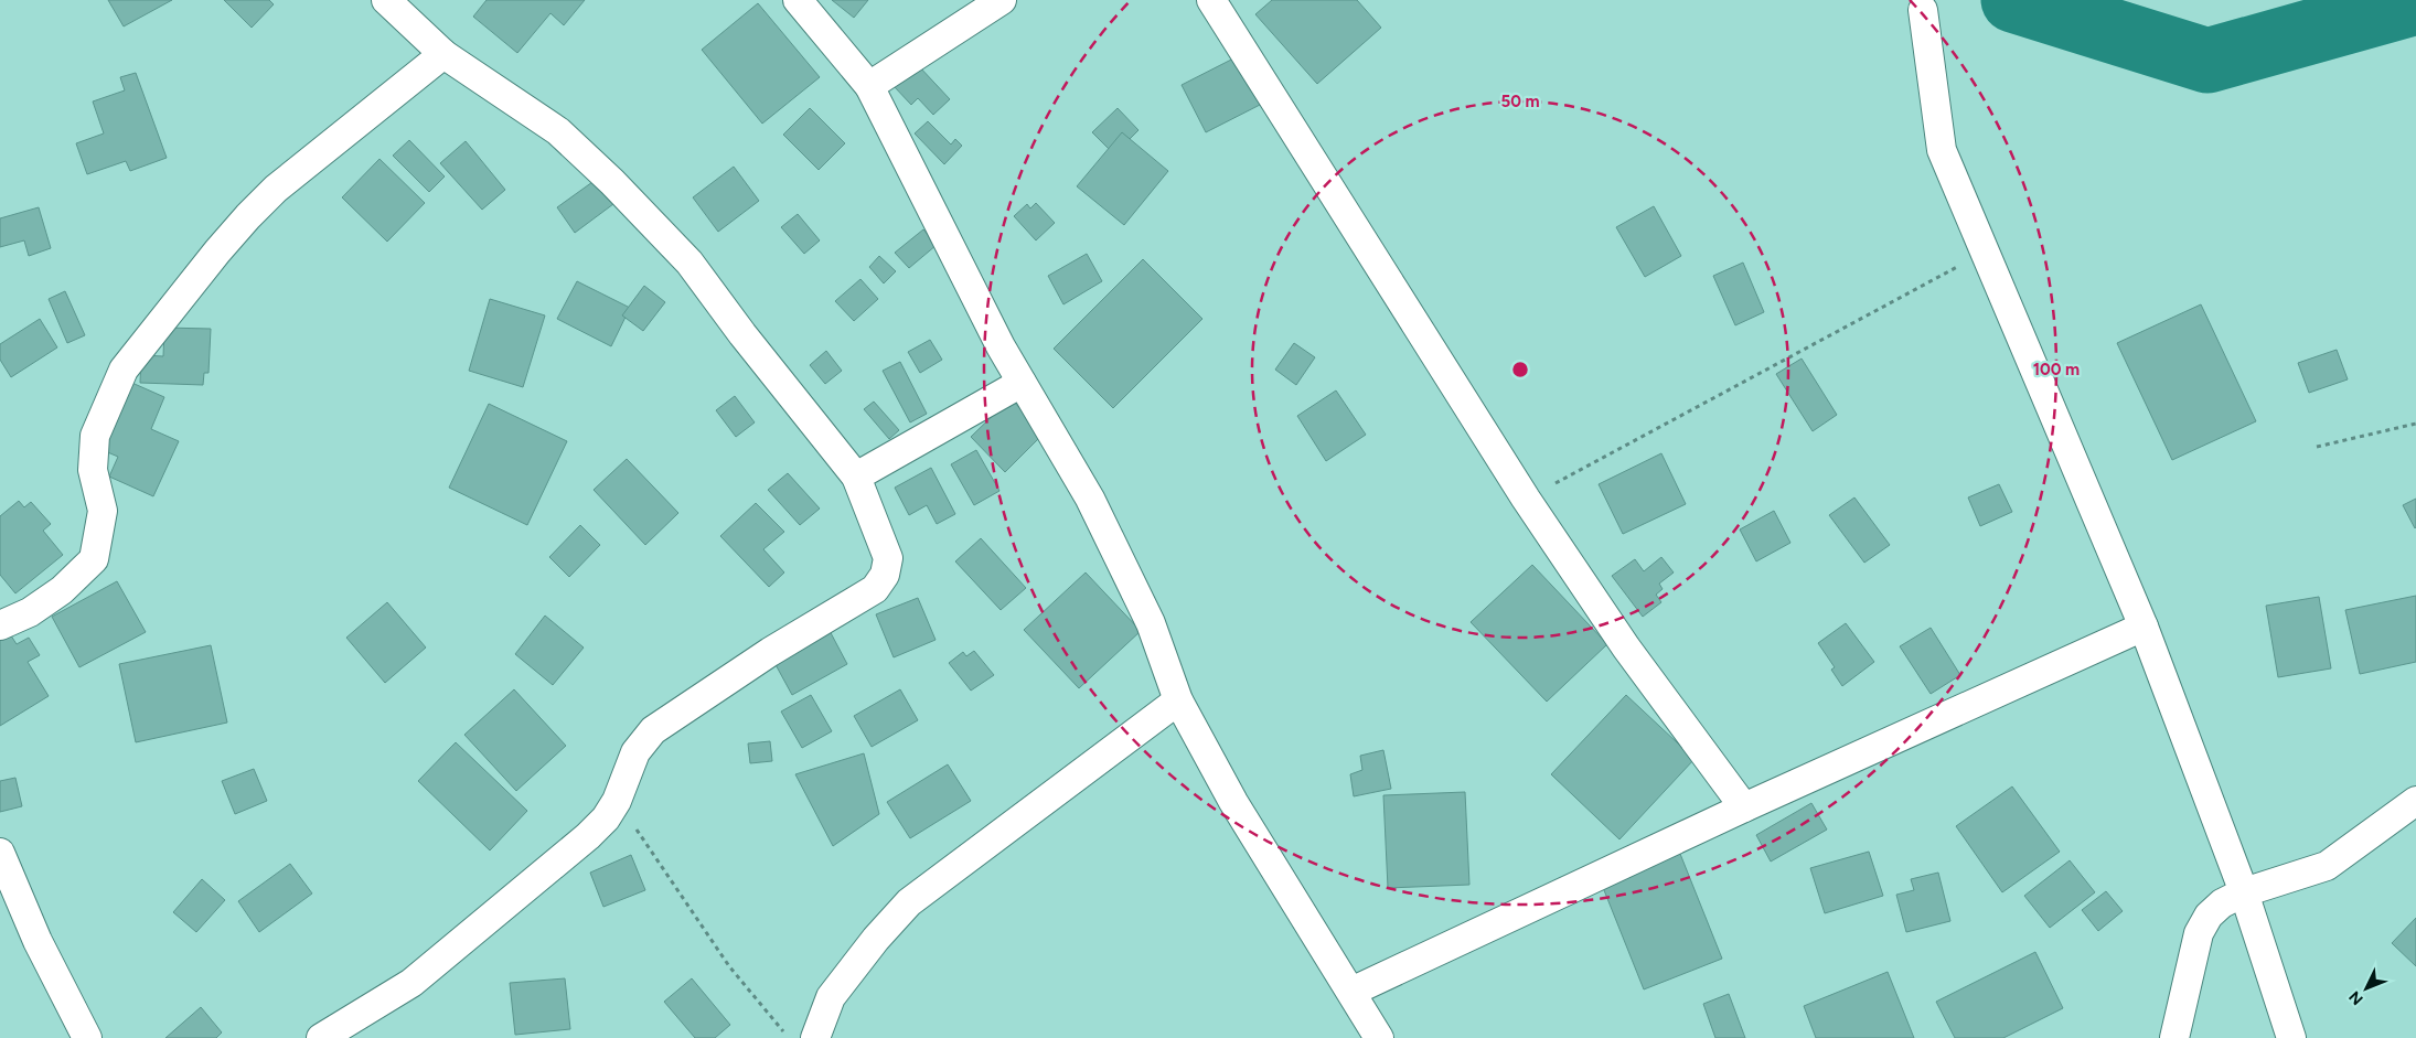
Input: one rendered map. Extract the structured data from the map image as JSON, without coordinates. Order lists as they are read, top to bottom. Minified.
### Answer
{"north":"bottom left","rings":["50 m","100 m"]}
